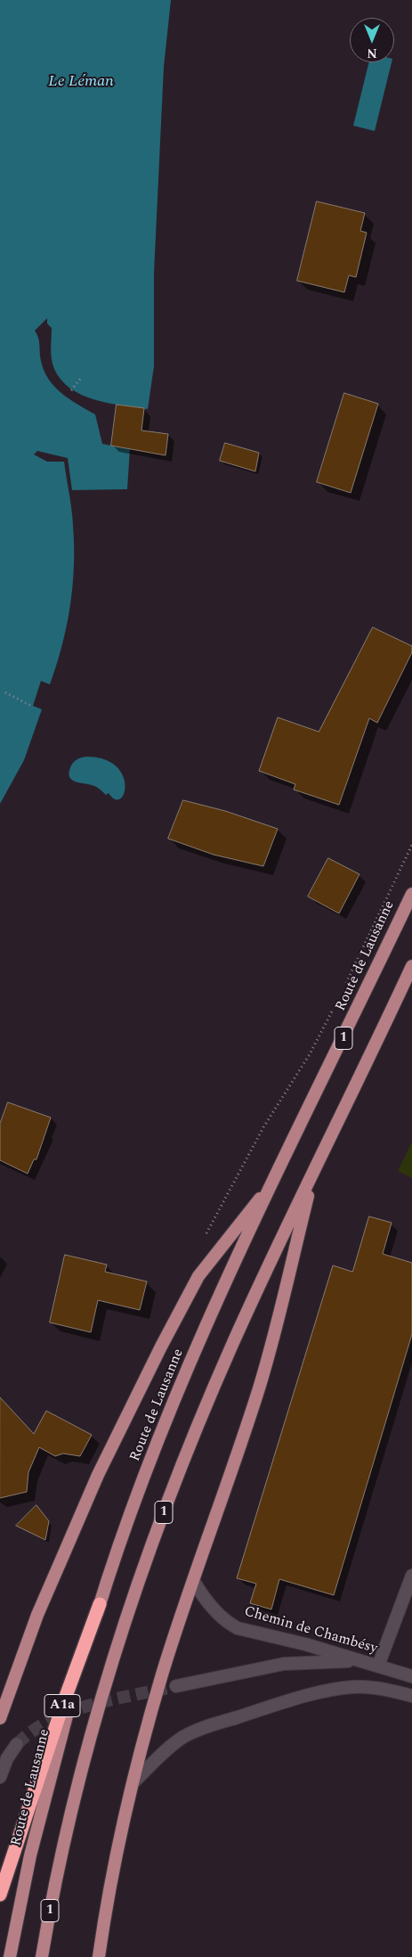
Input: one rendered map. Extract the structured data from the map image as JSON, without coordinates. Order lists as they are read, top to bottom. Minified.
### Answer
{"streets":{"highway":["A1a"],"main road":["Route de Lausanne","1"],"street":["Chemin de Chambésy"]},"crossings":[["Route de Lausanne","A1a"]],"water":["Le Léman"],"north":"bottom"}
